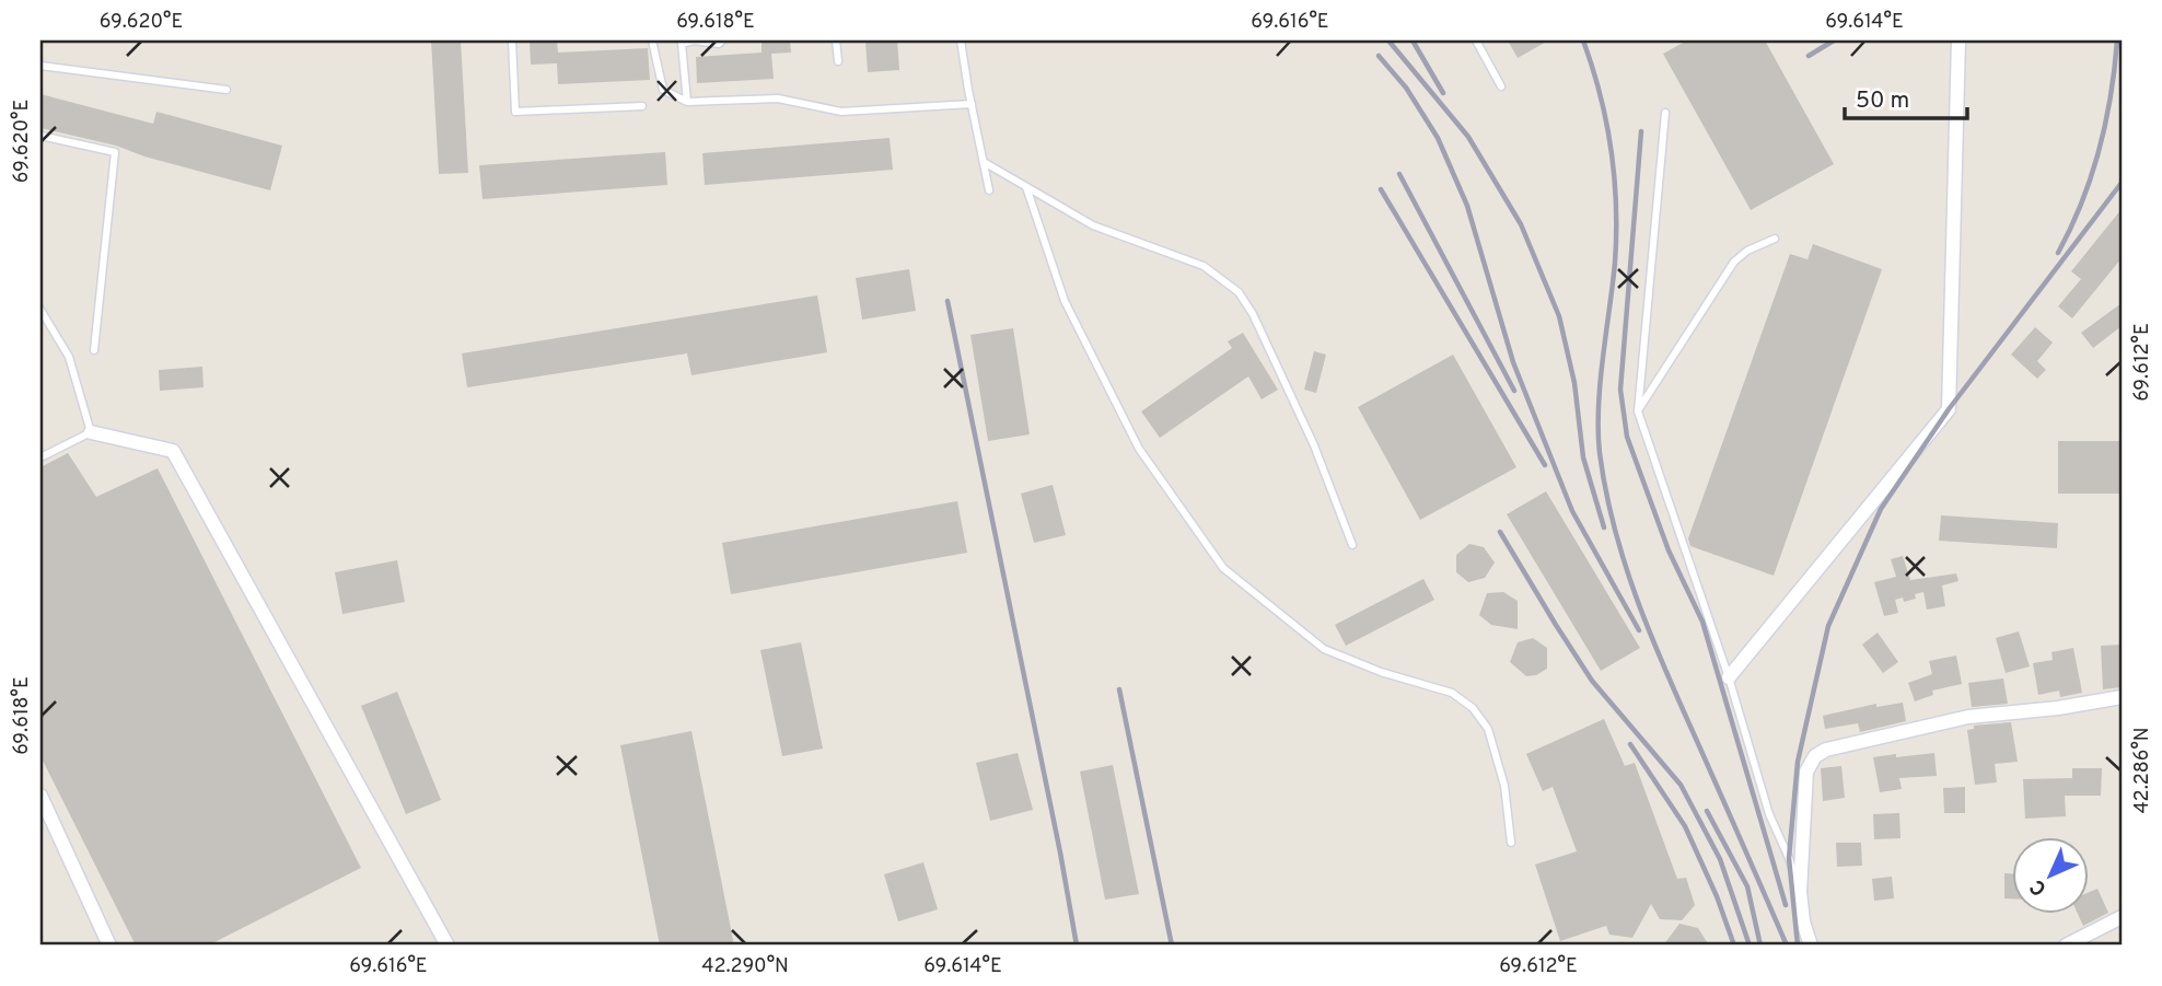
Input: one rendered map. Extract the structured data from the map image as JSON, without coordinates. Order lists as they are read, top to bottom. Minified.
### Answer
{"scale_bar":"50 m","north":"bottom left","coordinates":["69.620°E","69.618°E","69.616°E","69.614°E","69.612°E","42.286°N","42.290°N"]}
